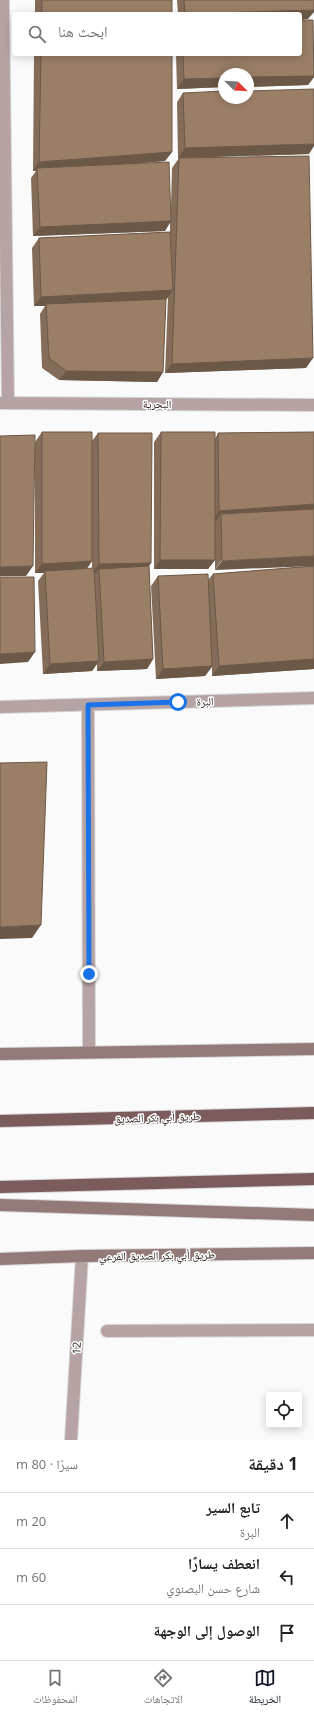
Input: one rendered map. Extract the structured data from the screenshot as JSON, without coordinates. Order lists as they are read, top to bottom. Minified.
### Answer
{"streets":{"main road":["طريق أبي بكر الصديق","طريق أبي بكر الصديق الفرعي"],"street":["البحرية","البرة","12"]},"crossings":[["طريق أبي بكر الصديق الفرعي","12"]],"north":"bottom right","page":{"search":"ابحث هنا","heading":["1 دقيقة","سيرًا · 80 m"],"list":[["تابع السير","البرة","20 m"],["انعطف يسارًا","شارع حسن البصنوي","60 m"],"الوصول إلى الوجهة"],"nav":["الخريطة","الاتجاهات","المحفوظات"]}}
